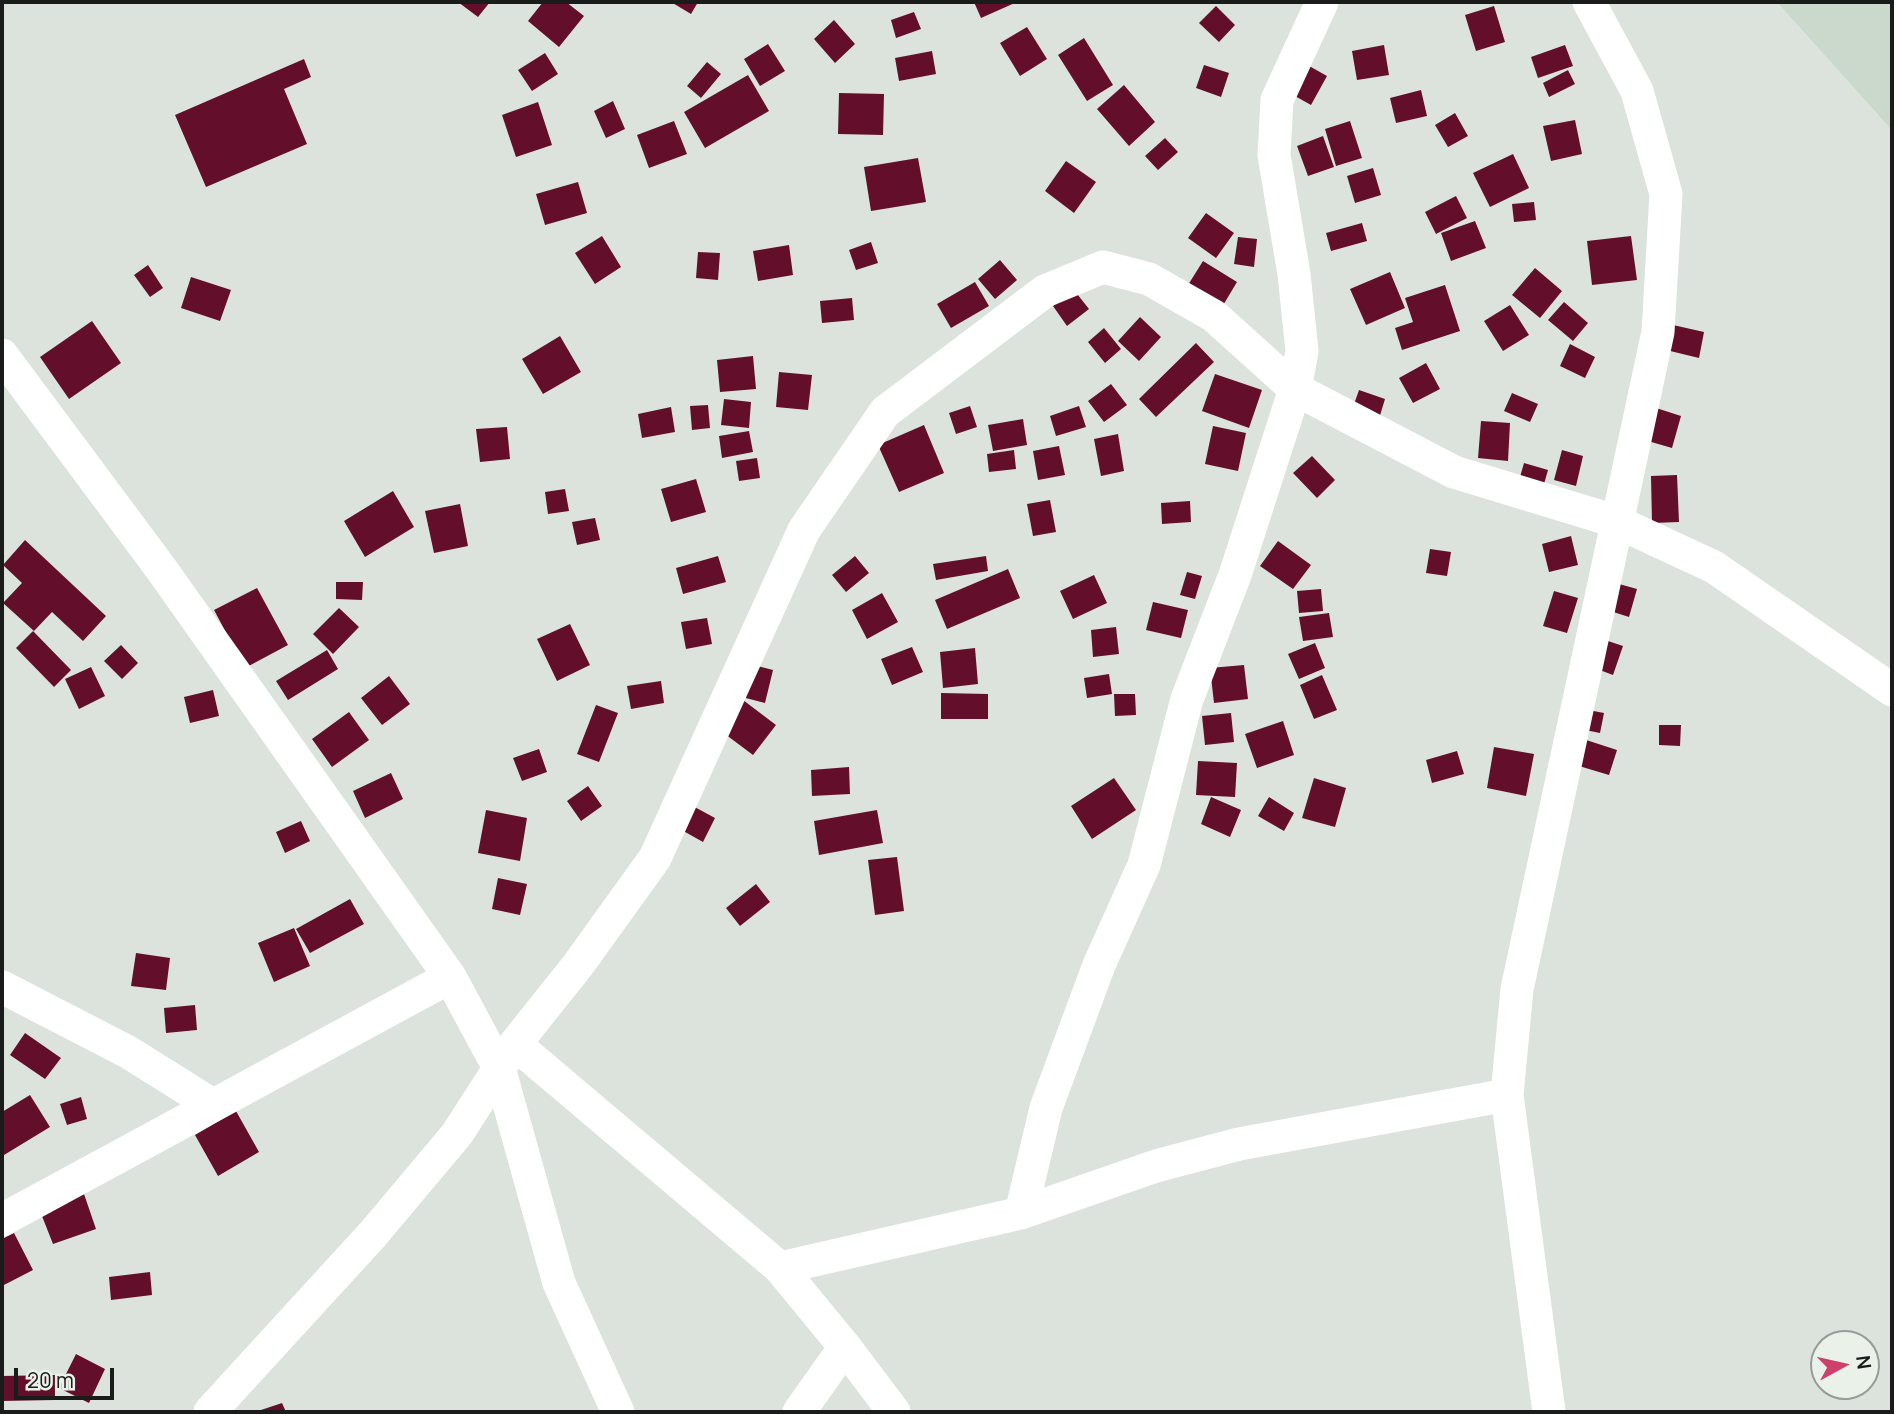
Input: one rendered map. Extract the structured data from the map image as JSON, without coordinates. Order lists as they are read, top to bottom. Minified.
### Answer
{"scale_bar":"20 m","north":"right"}
